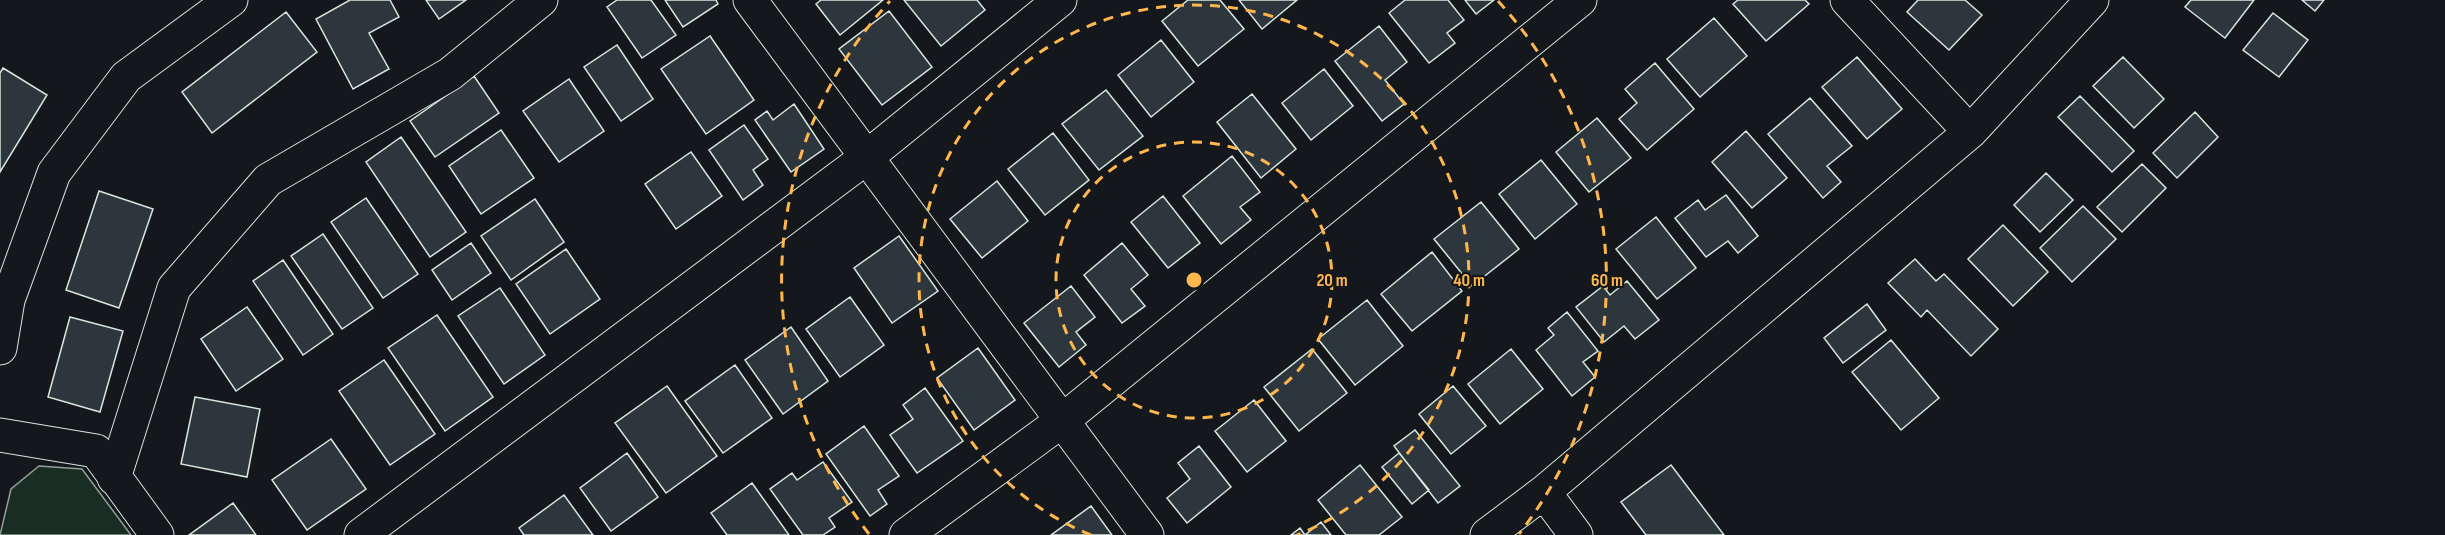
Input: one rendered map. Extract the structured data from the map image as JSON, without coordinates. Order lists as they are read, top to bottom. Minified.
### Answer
{"rings":["20 m","40 m","60 m"]}
